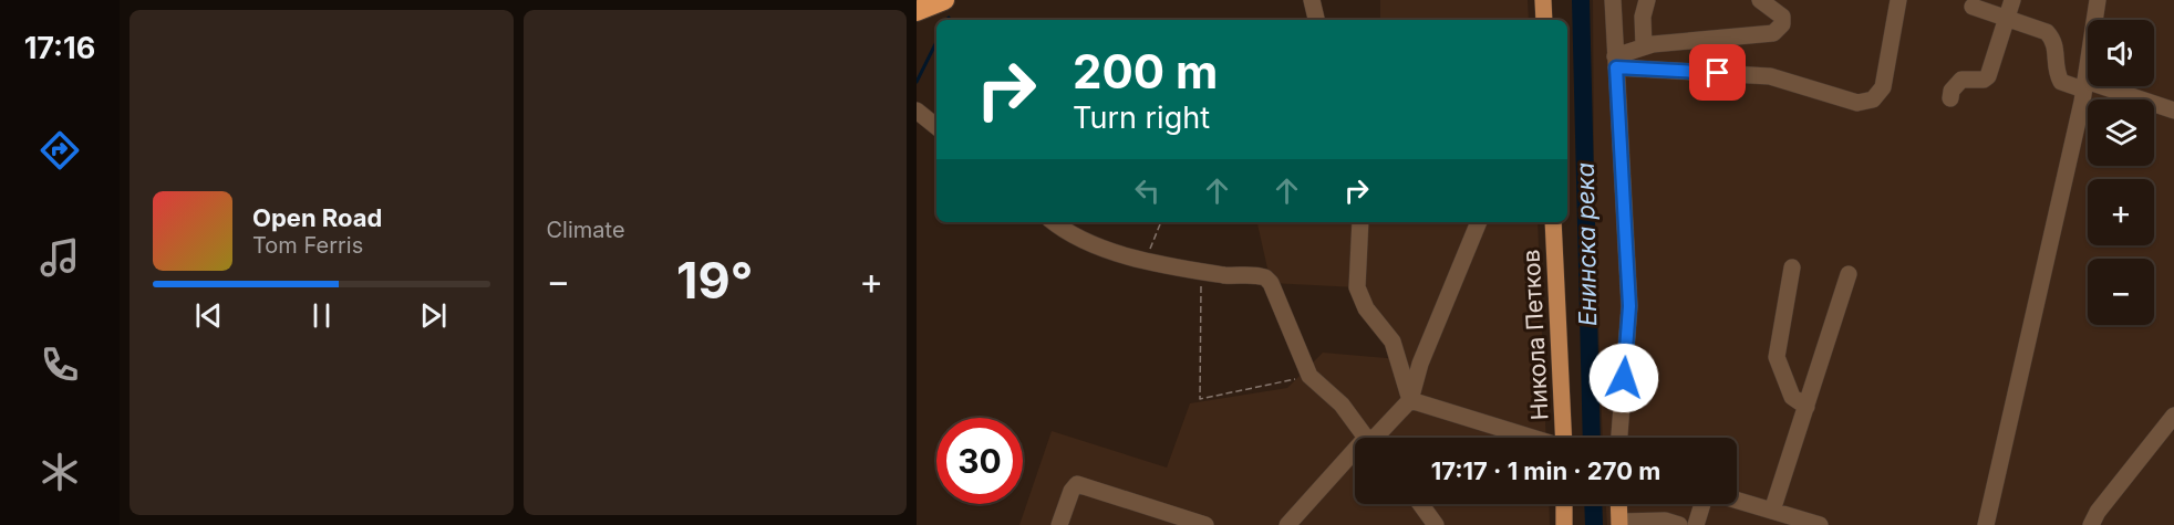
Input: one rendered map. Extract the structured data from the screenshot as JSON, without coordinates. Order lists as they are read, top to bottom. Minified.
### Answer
{"streets":{"main road":["Никола Петков"]},"water":["Енинска река"],"page":{"tabs":"17:16","tile":"Climate","map_buttons":["+","−"],"turn":["200 m","Turn right"],"song":["Open Road","Tom Ferris"],"heat":["−","19°","+"],"limit":"30","trip":"17:17 · 1 min · 270 m"}}
